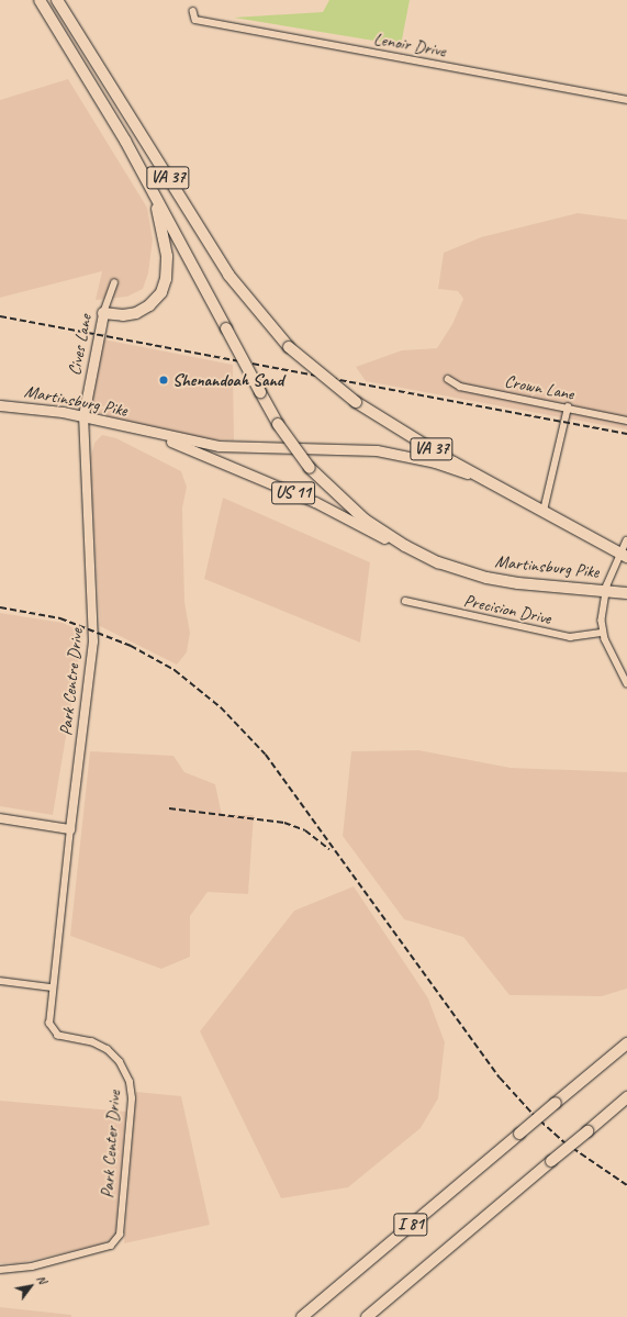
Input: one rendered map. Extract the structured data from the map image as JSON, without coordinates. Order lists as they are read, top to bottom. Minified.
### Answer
{"streets":{"highway":["VA 37","Martinsburg Pike","US 11","I 81"],"main road":["Cives Lane"],"street":["Lenoir Drive","Crown Lane","Precision Drive","Park Centre Drive","Park Center Drive"]},"crossings":[["VA 37","Martinsburg Pike"],["VA 37","US 11"],["Cives Lane","Martinsburg Pike"],["Cives Lane","Park Centre Drive"],["Martinsburg Pike","US 11"],["Martinsburg Pike","Park Centre Drive"],["Park Centre Drive","Park Center Drive"]],"places":["Shenandoah Sand"],"north":"top right"}
